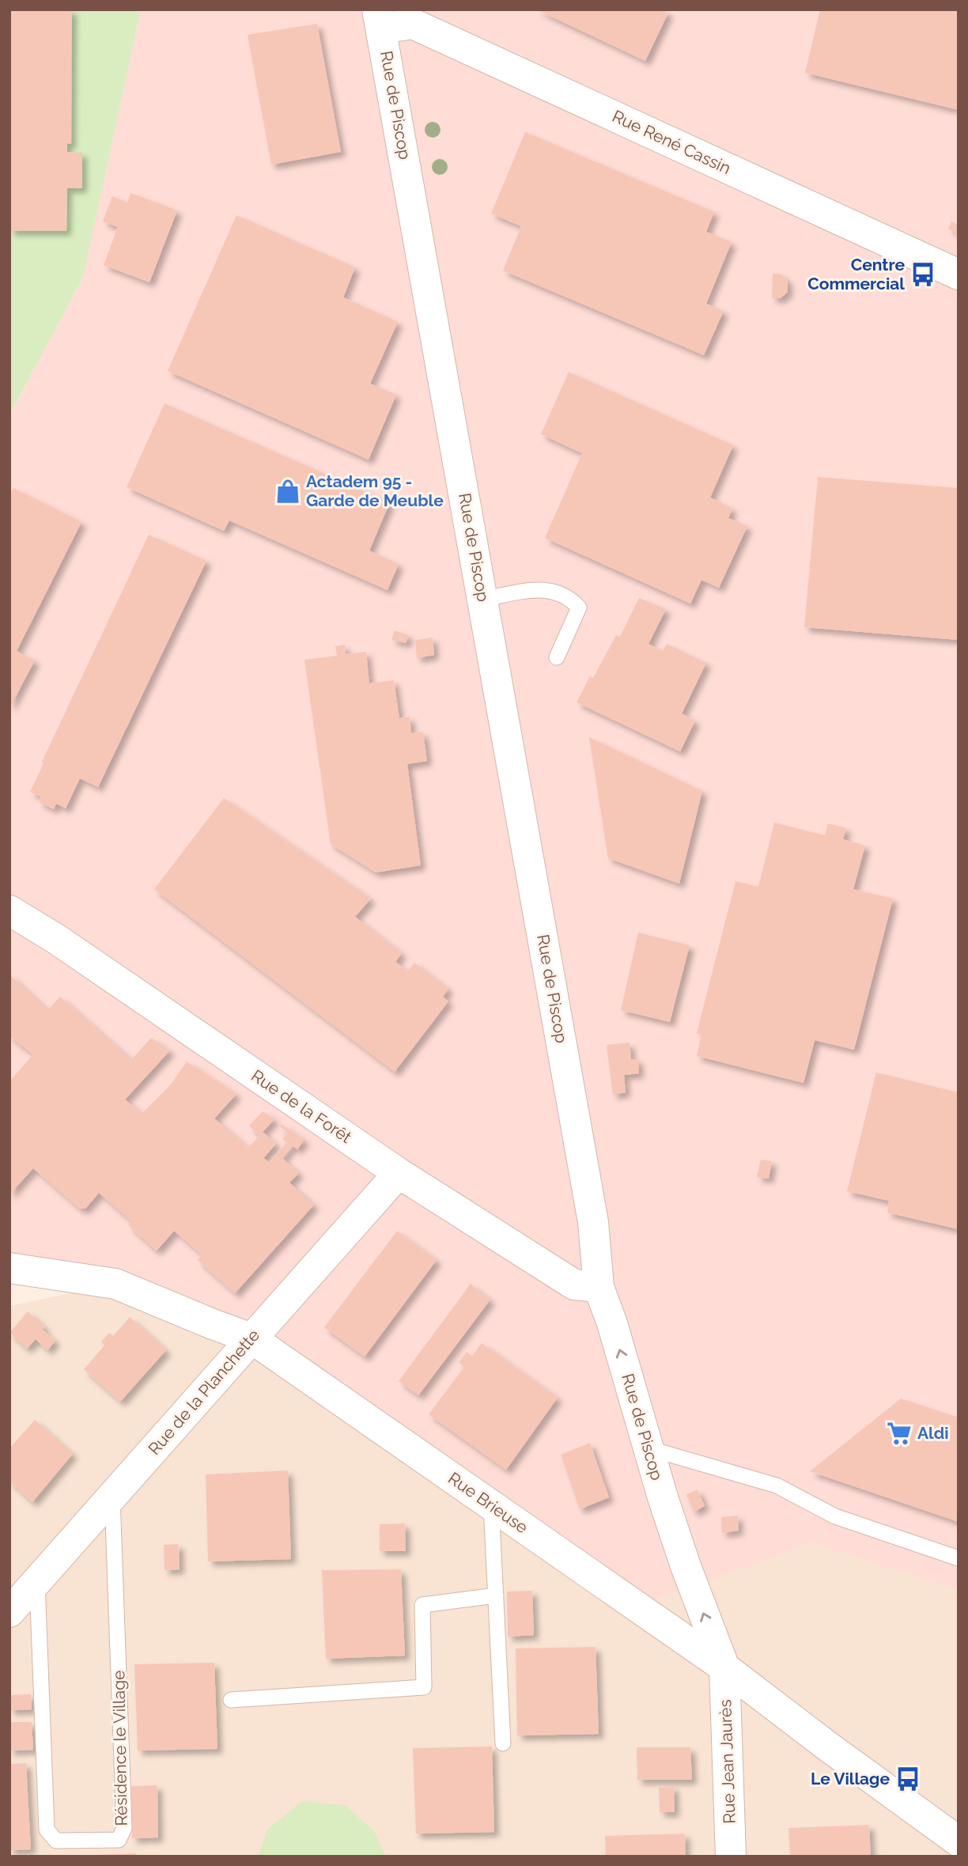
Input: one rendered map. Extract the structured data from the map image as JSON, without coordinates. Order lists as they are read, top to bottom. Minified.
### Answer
{"streets":{"street":["Rue de Piscop","Rue René Cassin","Rue de la Forêt","Rue de la Planchette","Rue Brieuse","Rue Jean Jaurès"],"lane":["Résidence le Village"]},"crossings":[["Rue de Piscop","Rue René Cassin"],["Rue de Piscop","Rue de la Forêt"],["Rue de Piscop","Rue Brieuse"],["Rue de Piscop","Rue Jean Jaurès"],["Rue de la Forêt","Rue de la Planchette"],["Rue de la Planchette","Rue Brieuse"],["Rue de la Planchette","Résidence le Village"],["Rue Brieuse","Rue Jean Jaurès"]],"places":{"bus stop":["Centre Commercial","Le Village"],"shop":["Actadem 95 - Garde de Meuble"],"supermarket":["Aldi"]}}
